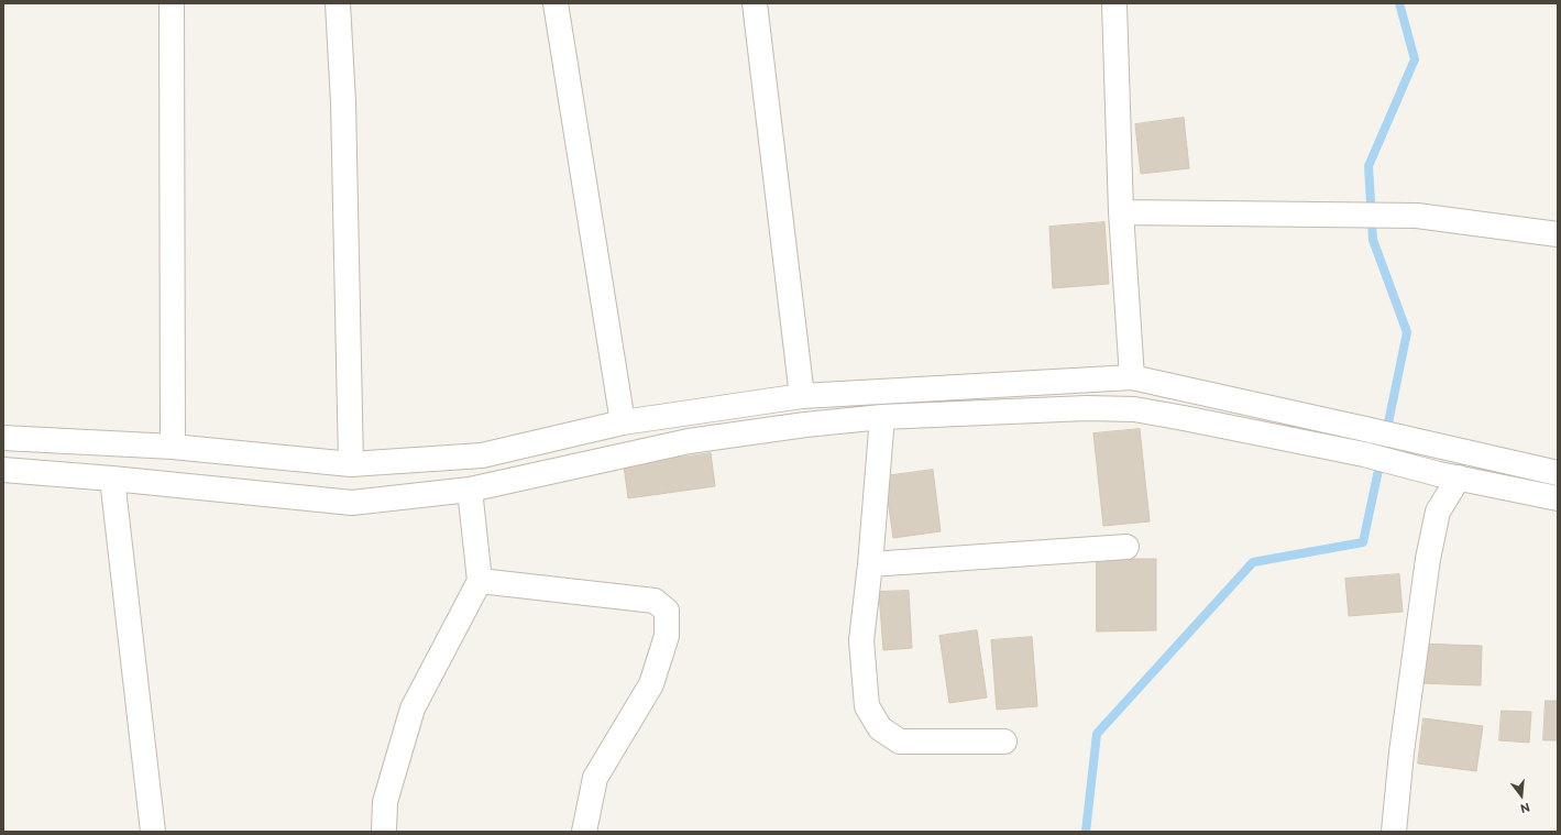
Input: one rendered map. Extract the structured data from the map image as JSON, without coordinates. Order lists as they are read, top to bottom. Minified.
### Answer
{"north":"bottom"}
